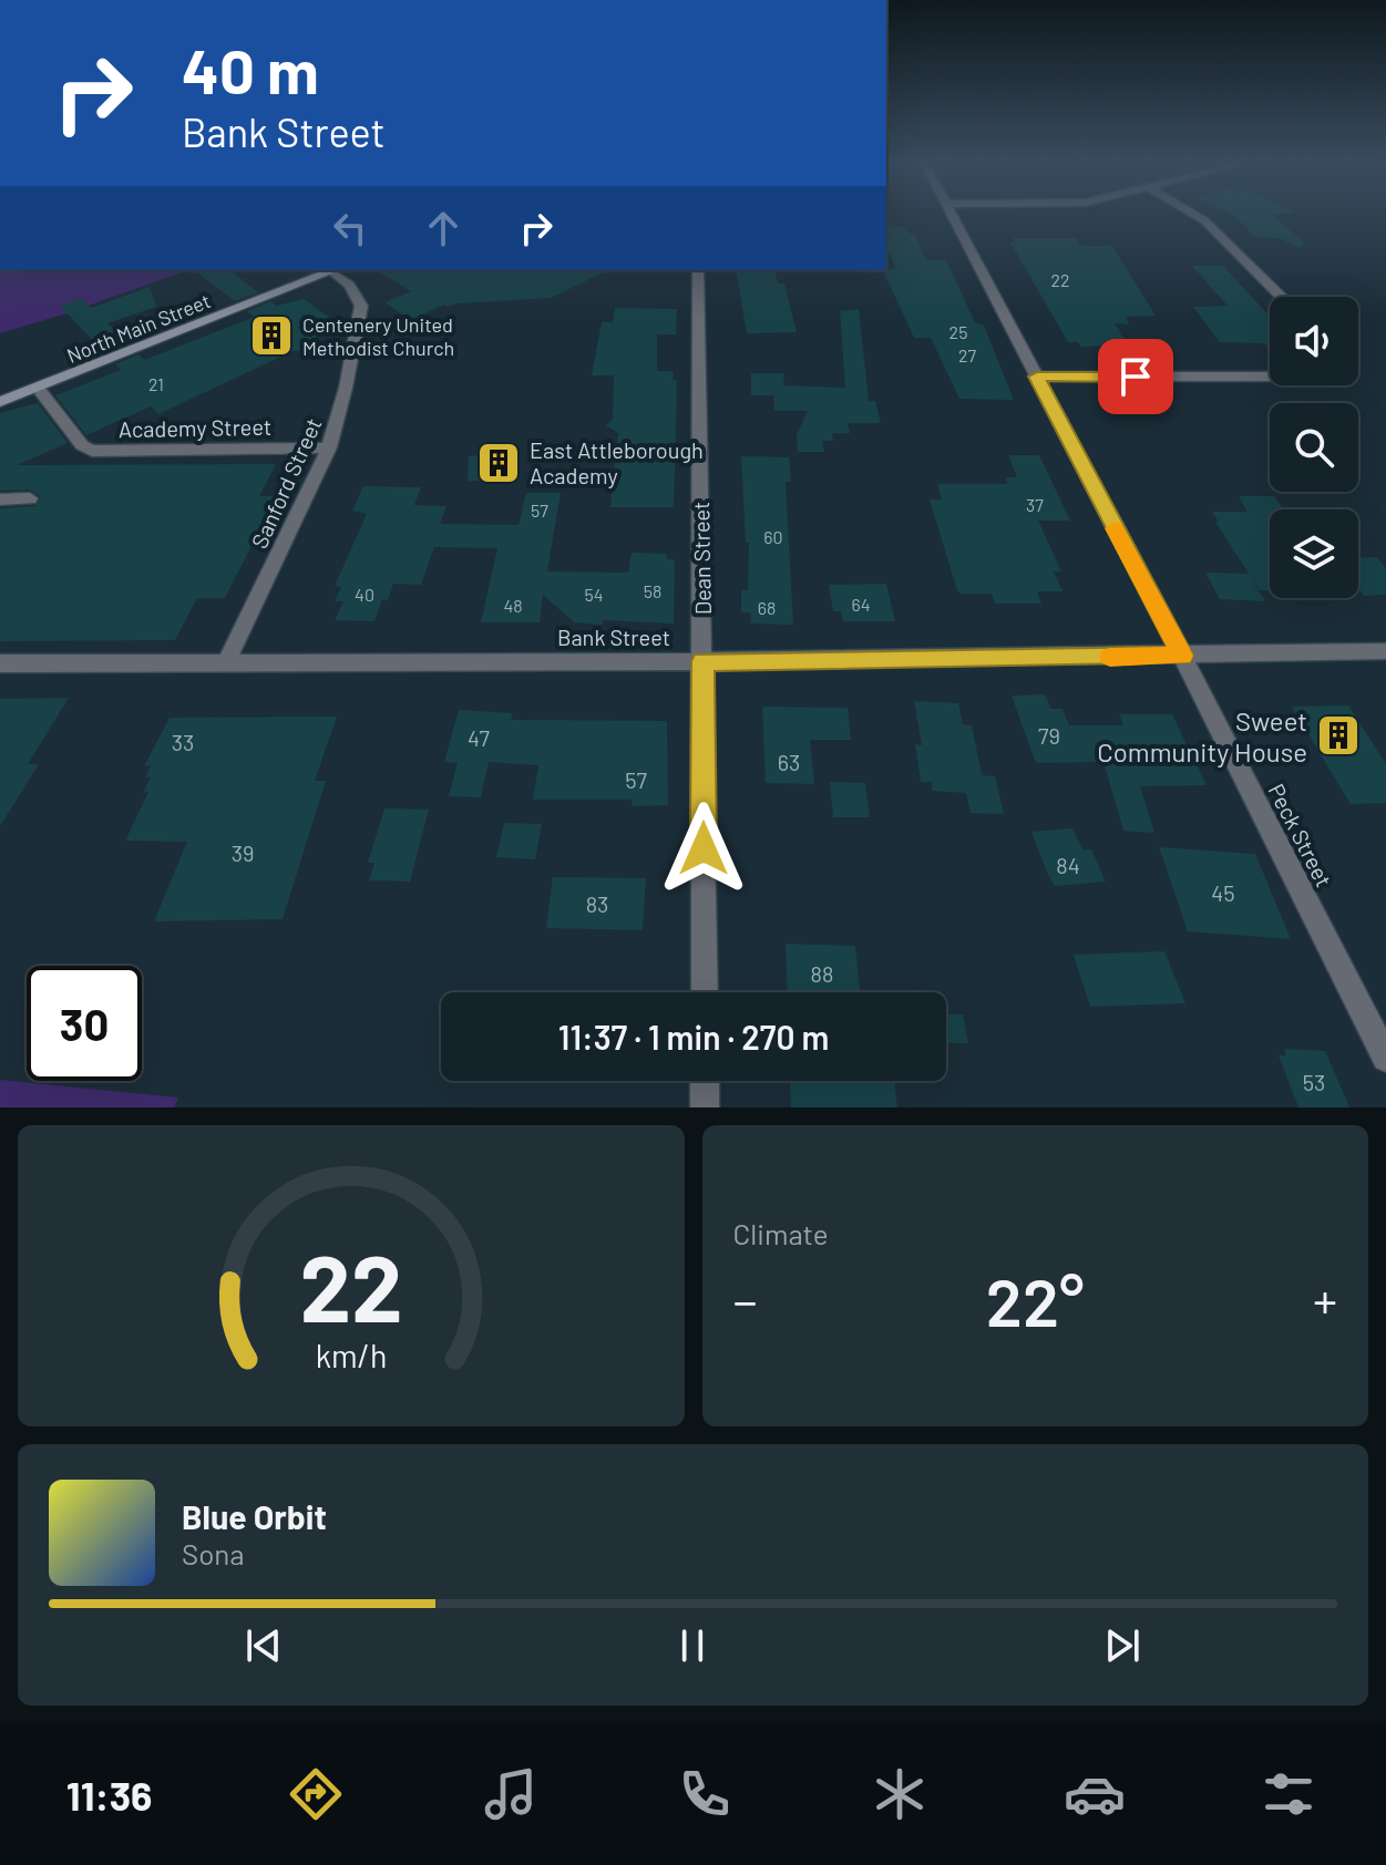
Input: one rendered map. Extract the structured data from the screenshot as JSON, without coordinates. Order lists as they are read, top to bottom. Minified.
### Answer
{"streets":{"main road":["North Main Street"],"street":["Academy Street","Sanford Street","Dean Street","Bank Street","Peck Street"]},"crossings":[["North Main Street","Academy Street"],["North Main Street","Sanford Street"],["Academy Street","Sanford Street"],["Sanford Street","Bank Street"],["Dean Street","Bank Street"],["Bank Street","Peck Street"]],"places":{"building":["Centenery United Methodist Church","East Attleborough Academy","Sweet Community House"]},"house_numbers":["22","25","27","21","37","57","60","58","40","54","64","48","68","79","47","33","63","57","39","84","45","83","88","53"],"page":{"turn":["40 m","Bank Street"],"limit":"30","trip":"11:37 · 1 min · 270 m","tile":"Climate","heat":["−","22°","+"],"song":["Blue Orbit","Sona"],"tabs":"11:36","gauge":["22","km/h"]}}
